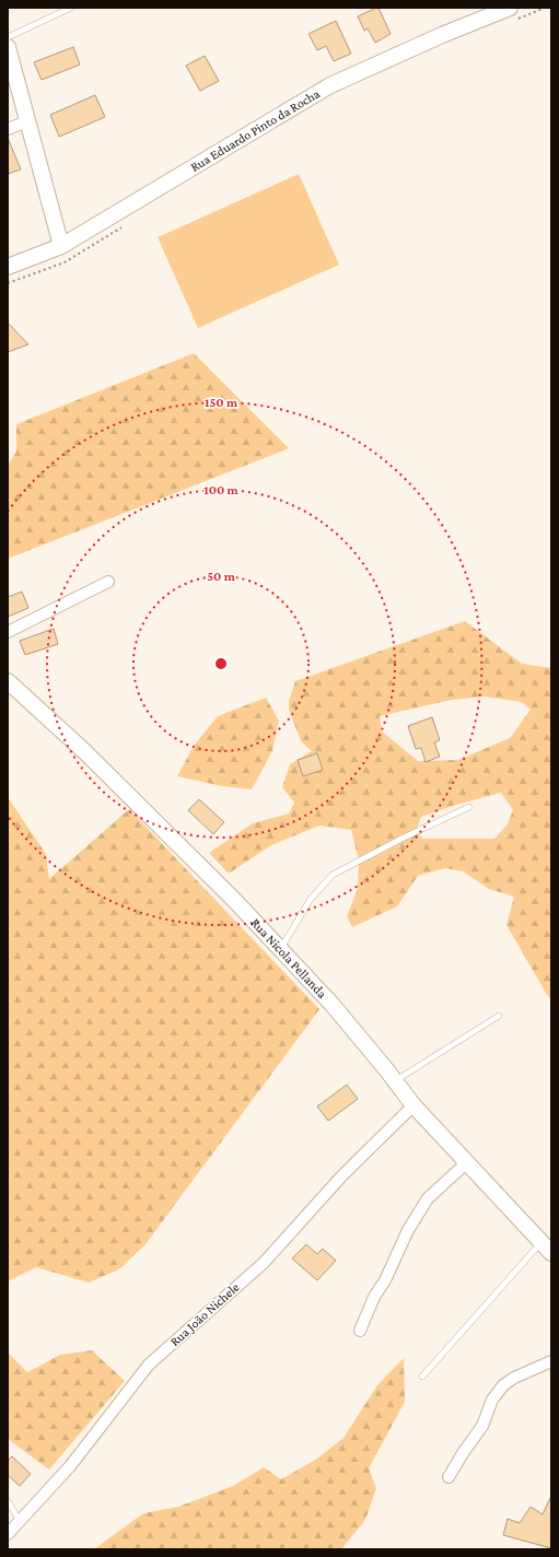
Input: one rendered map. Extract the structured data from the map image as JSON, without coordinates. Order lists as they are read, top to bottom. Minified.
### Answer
{"streets":{"main road":["Rua Eduardo Pinto da Rocha","Rua Nicola Pellanda"],"street":["Rua João Nichele"]},"crossings":[["Rua Nicola Pellanda","Rua João Nichele"]],"rings":["150 m","100 m","50 m"]}
